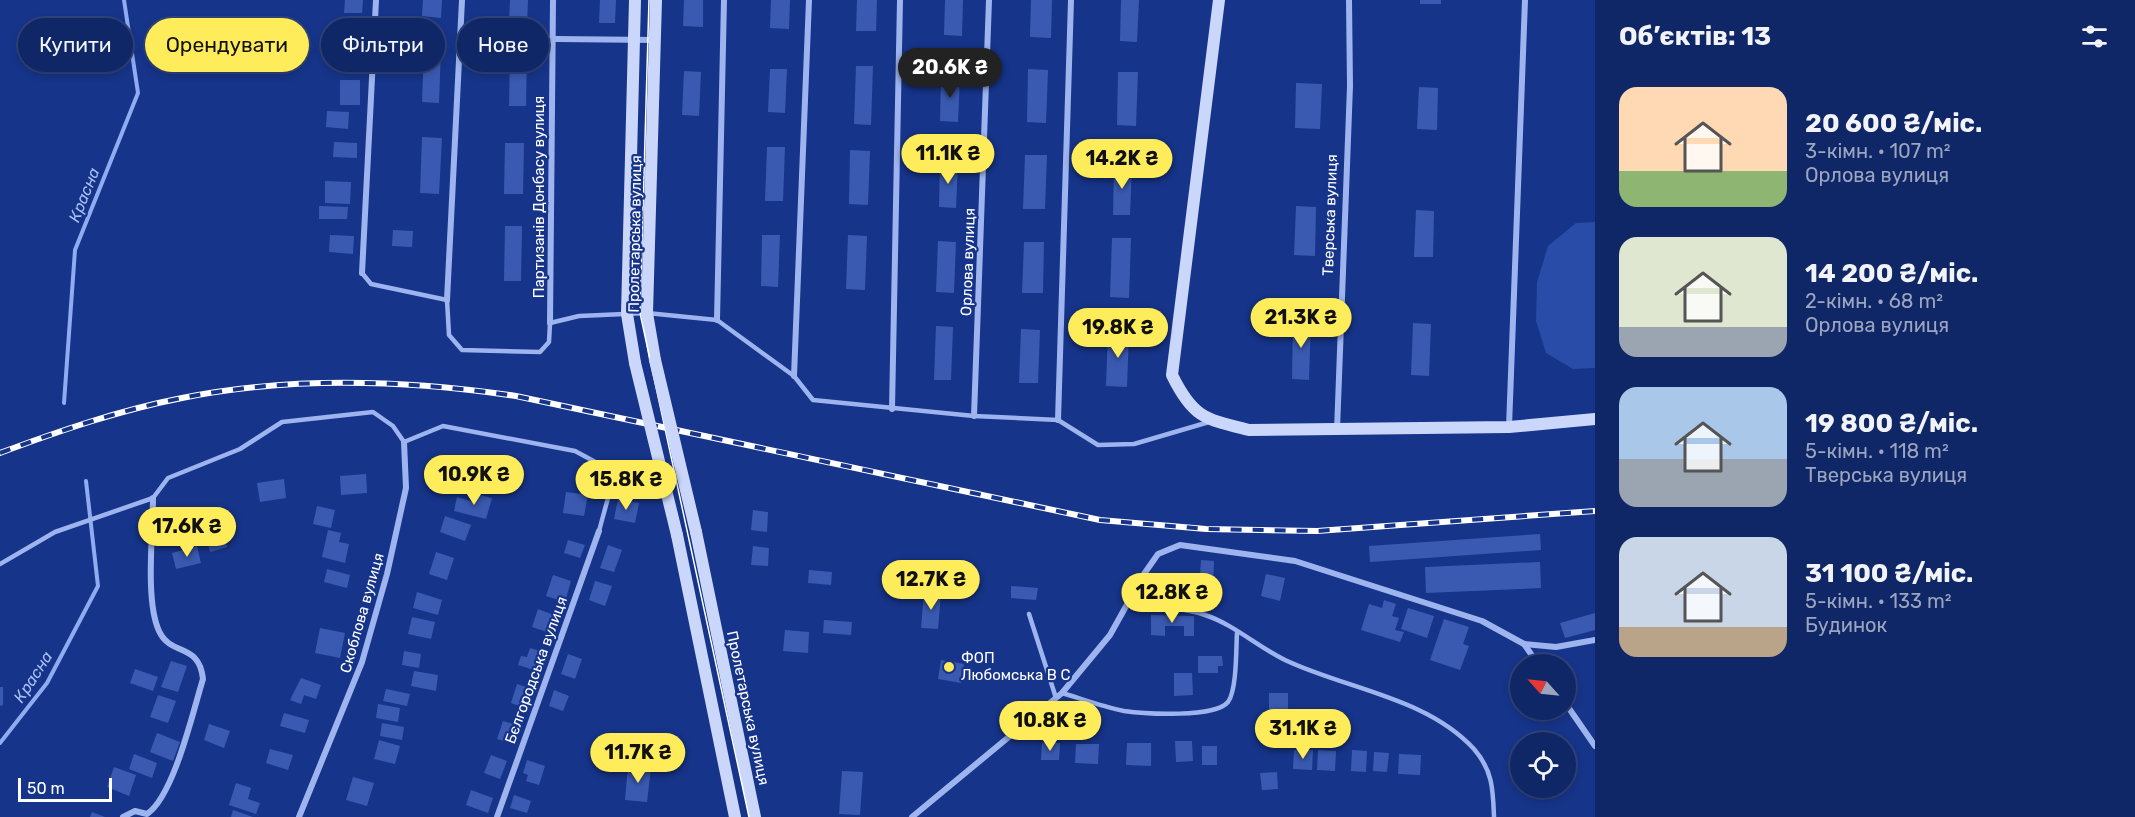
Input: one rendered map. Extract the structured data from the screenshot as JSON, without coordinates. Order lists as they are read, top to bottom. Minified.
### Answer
{"streets":{"main road":["Пролетарська вулиця"],"street":["Партизанів Донбасу вулиця","Тверська вулиця","Орлова вулиця","Скоблова вулиця","Бєлгородська вулиця"]},"water":["Красна"],"places":["ФОП Любомська В С"],"scale_bar":"50 m","north":"top left","page":{"heading":"Об’єктів: 13","chip":["Купити","Орендувати","Фільтри","Нове"],"price":["20.6K ₴","11.1K ₴","14.2K ₴","21.3K ₴","19.8K ₴","10.9K ₴","15.8K ₴","17.6K ₴","12.7K ₴","12.8K ₴","10.8K ₴","31.1K ₴","11.7K ₴"],"list":[{"name":"20 600 ₴/міс.","note":"3-кімн. · 107 m² · Орлова вулиця"},{"name":"14 200 ₴/міс.","note":"2-кімн. · 68 m² · Орлова вулиця"},{"name":"19 800 ₴/міс.","note":"5-кімн. · 118 m² · Тверська вулиця"},{"name":"31 100 ₴/міс.","note":"5-кімн. · 133 m² · Будинок"}],"scale":"50 m"}}
